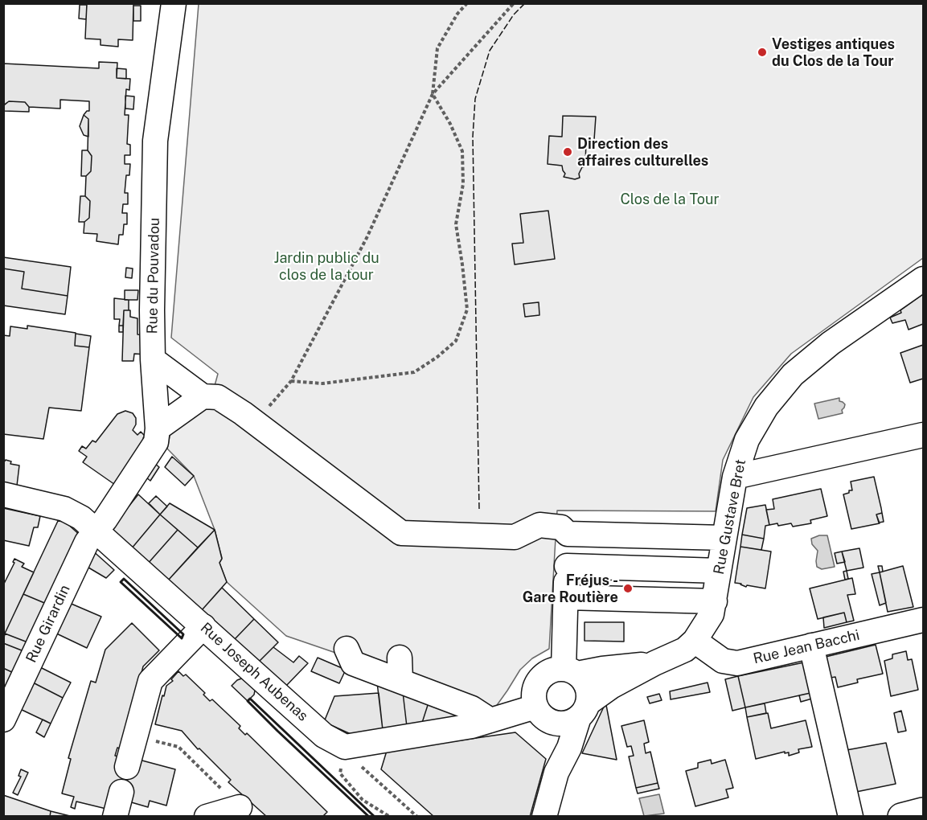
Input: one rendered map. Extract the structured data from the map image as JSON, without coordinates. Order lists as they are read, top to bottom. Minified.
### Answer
{"streets":{"street":["Rue du Pouvadou","Rue Gustave Bret","Rue Girardin","Rue Jean Bacchi","Rue Joseph Aubenas"]},"crossings":[["Rue du Pouvadou","Rue Girardin"],["Rue du Pouvadou","Rue Joseph Aubenas"],["Rue Gustave Bret","Rue Jean Bacchi"],["Rue Girardin","Rue Joseph Aubenas"]],"parks":["Clos de la Tour","Jardin public du clos de la tour"],"places":["Vestiges antiques du Clos de la Tour","Direction des affaires culturelles","Fréjus - Gare Routière"]}
